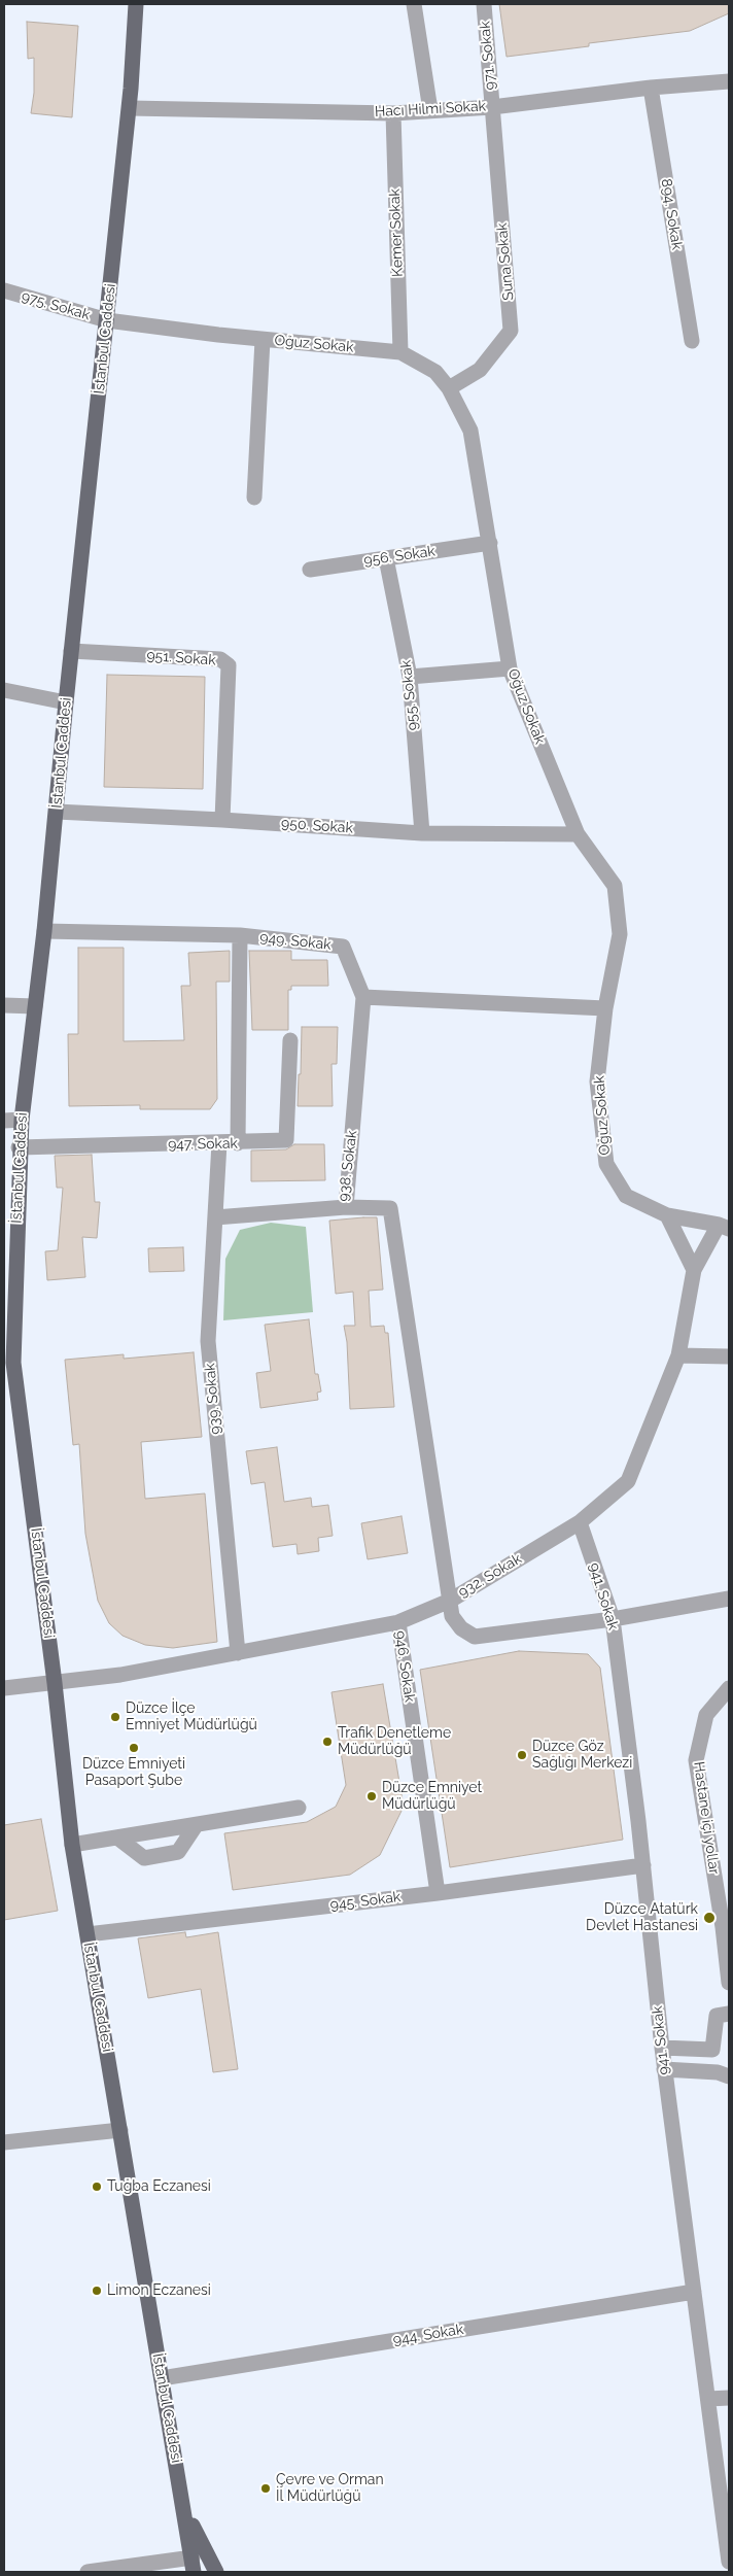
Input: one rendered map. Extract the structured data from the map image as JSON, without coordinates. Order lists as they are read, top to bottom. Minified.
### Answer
{"streets":{"main road":["İstanbul Caddesi"],"street":["971. Sokak","Hacı Hilmi Sokak","894. Sokak","Kemer Sokak","Suna Sokak","975. Sokak","Oğuz Sokak","956. Sokak","951. Sokak","955. Sokak","950. Sokak","949. Sokak","947. Sokak","938. Sokak","939. Sokak","932. Sokak","941. Sokak","946. Sokak","Hastane içi yollar","945. Sokak","944. Sokak"]},"crossings":[["971. Sokak","Hacı Hilmi Sokak"],["971. Sokak","Suna Sokak"],["Hacı Hilmi Sokak","894. Sokak"],["Hacı Hilmi Sokak","Kemer Sokak"],["Hacı Hilmi Sokak","Suna Sokak"],["Hacı Hilmi Sokak","İstanbul Caddesi"],["Kemer Sokak","Oğuz Sokak"],["Suna Sokak","Oğuz Sokak"],["975. Sokak","İstanbul Caddesi"],["975. Sokak","Oğuz Sokak"],["İstanbul Caddesi","Oğuz Sokak"],["İstanbul Caddesi","951. Sokak"],["İstanbul Caddesi","950. Sokak"],["İstanbul Caddesi","949. Sokak"],["İstanbul Caddesi","947. Sokak"],["İstanbul Caddesi","932. Sokak"],["İstanbul Caddesi","945. Sokak"],["İstanbul Caddesi","944. Sokak"],["Oğuz Sokak","956. Sokak"],["Oğuz Sokak","950. Sokak"],["Oğuz Sokak","932. Sokak"],["956. Sokak","955. Sokak"],["951. Sokak","950. Sokak"],["955. Sokak","950. Sokak"],["949. Sokak","938. Sokak"],["947. Sokak","939. Sokak"],["938. Sokak","939. Sokak"],["939. Sokak","932. Sokak"],["932. Sokak","941. Sokak"],["932. Sokak","946. Sokak"],["941. Sokak","945. Sokak"],["941. Sokak","944. Sokak"],["946. Sokak","945. Sokak"]],"places":["Düzce İlçe Emniyet Müdürlüğü","Trafik Denetleme Müdürlüğü","Düzce Emniyeti Pasaport Şube","Düzce Göz Sağlığı Merkezi","Düzce Emniyet Müdürlüğü","Düzce Atatürk Devlet Hastanesi","Tuğba Eczanesi","Limon Eczanesi","Çevre ve Orman İl Müdürlüğü"]}
